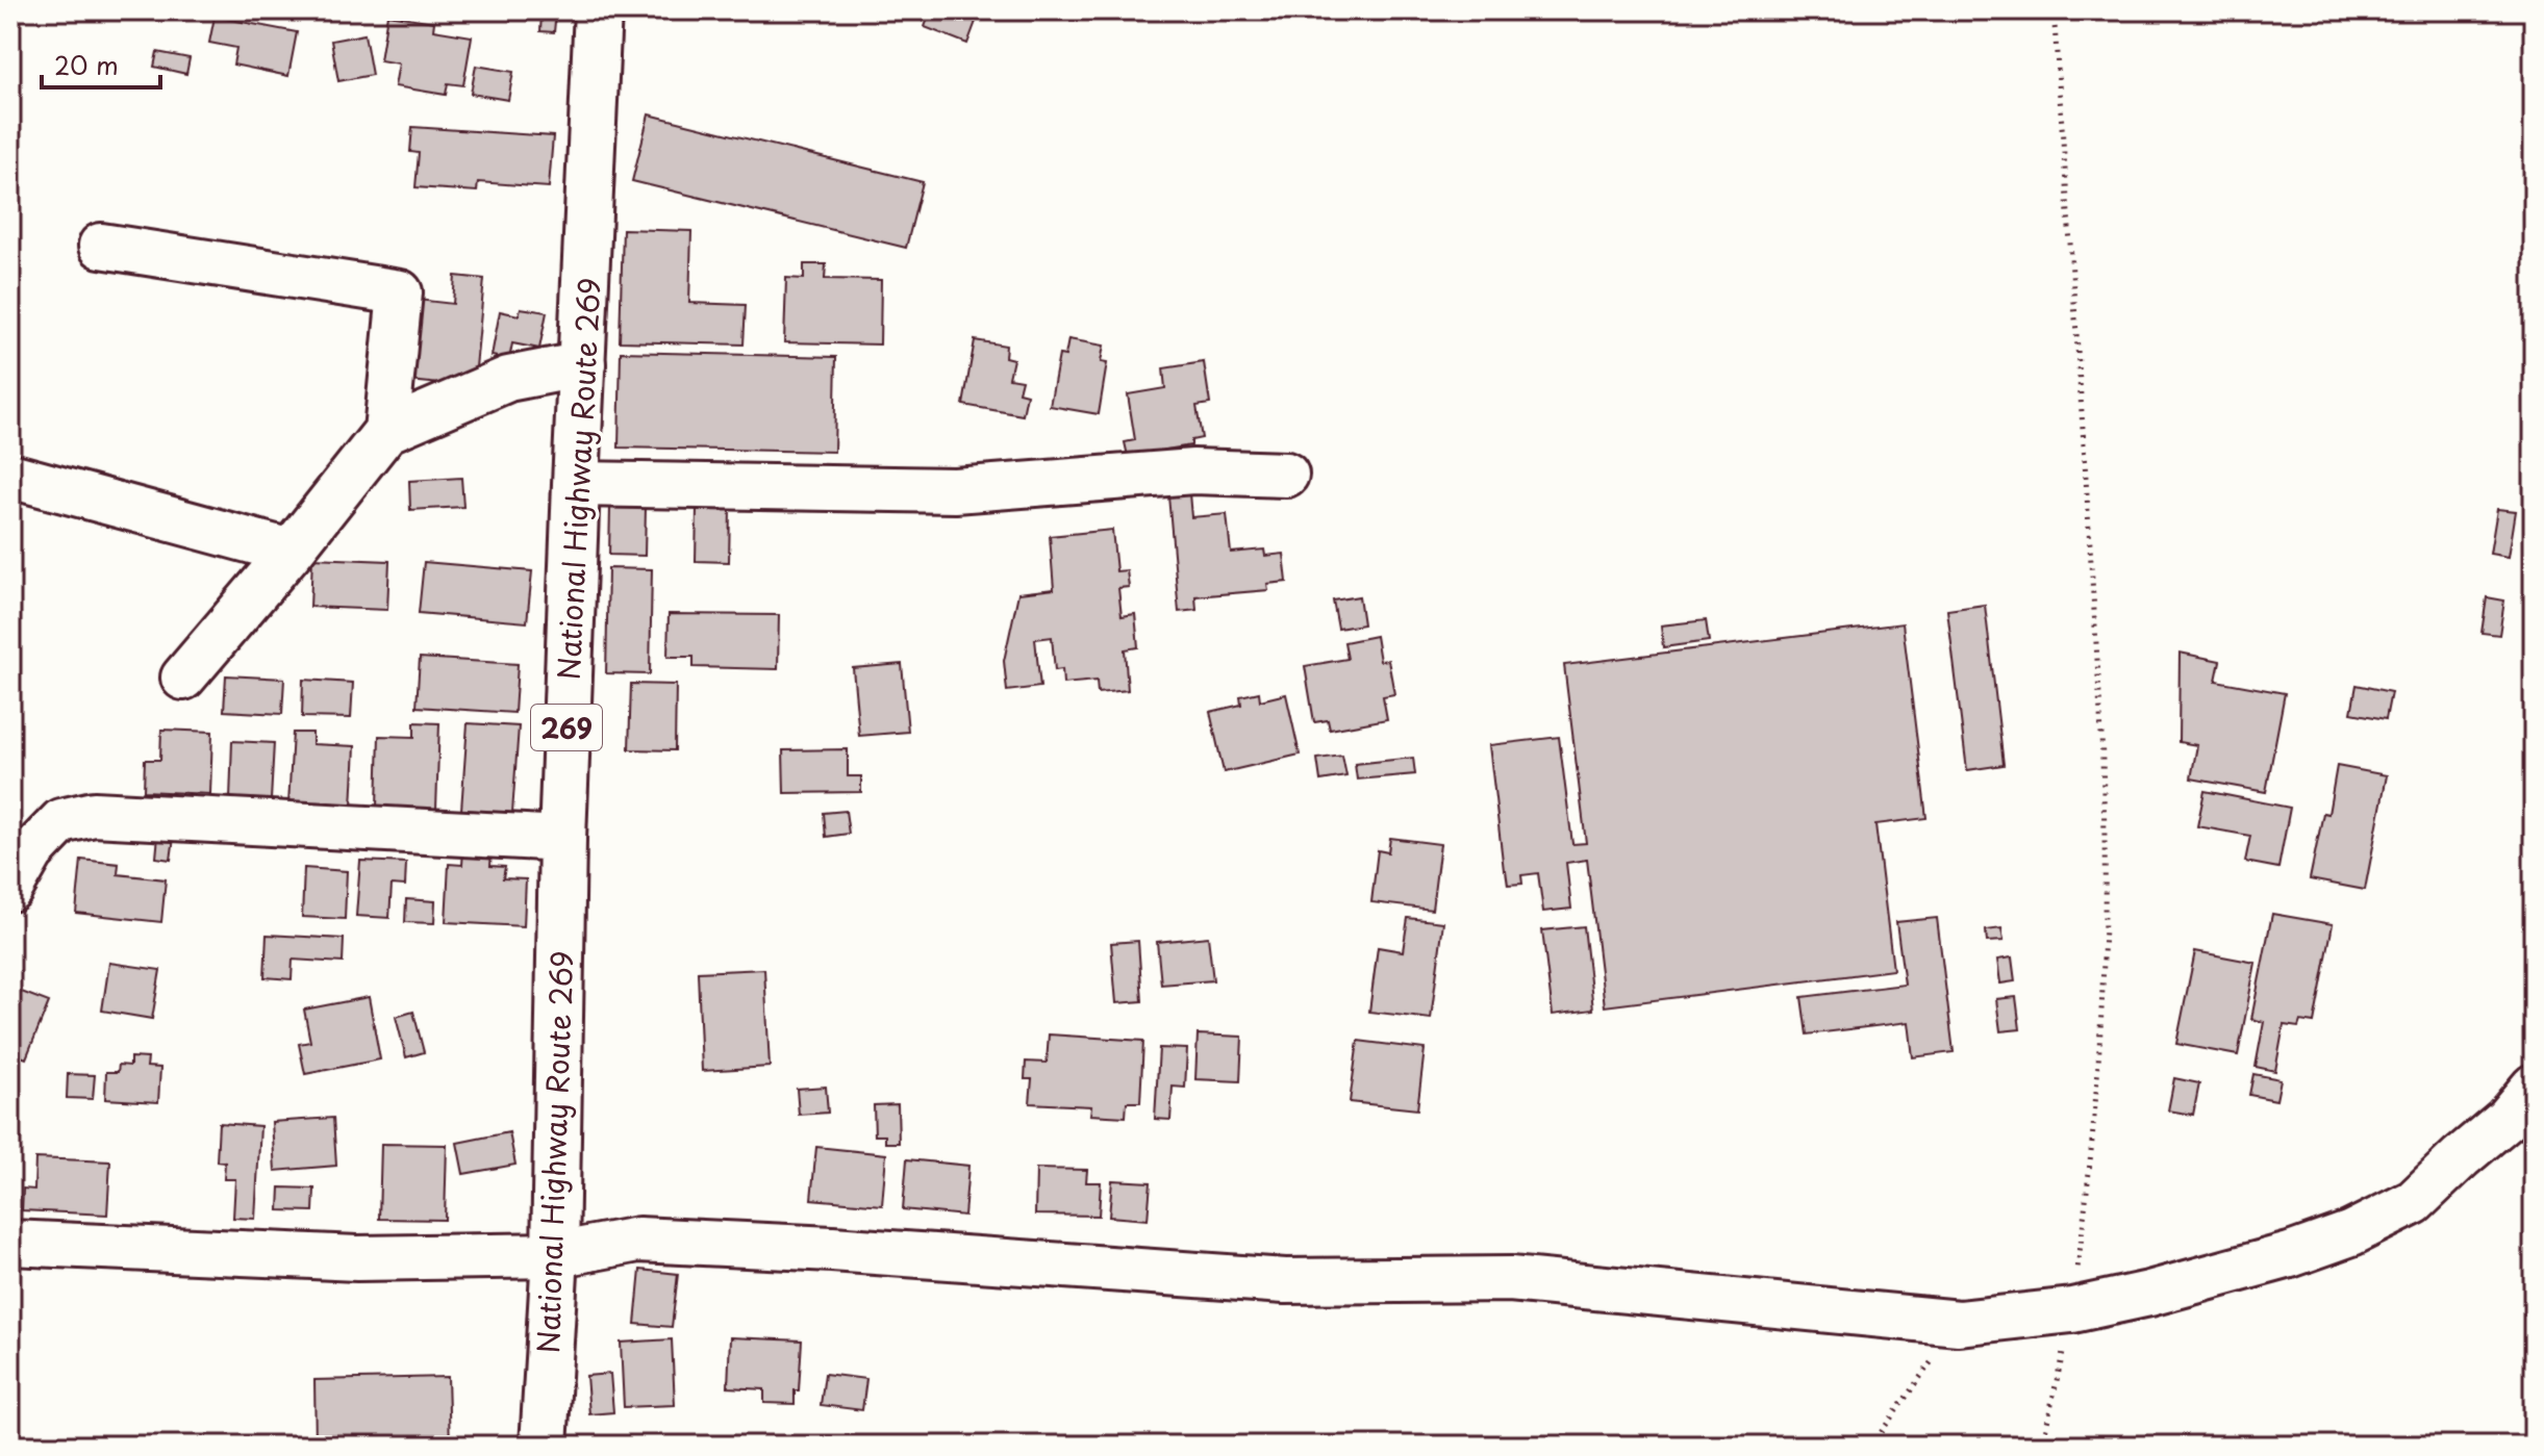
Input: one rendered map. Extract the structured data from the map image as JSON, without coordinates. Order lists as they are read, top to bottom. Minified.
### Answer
{"streets":{"highway":["National Highway Route 269","269"]},"scale_bar":"20 m"}
